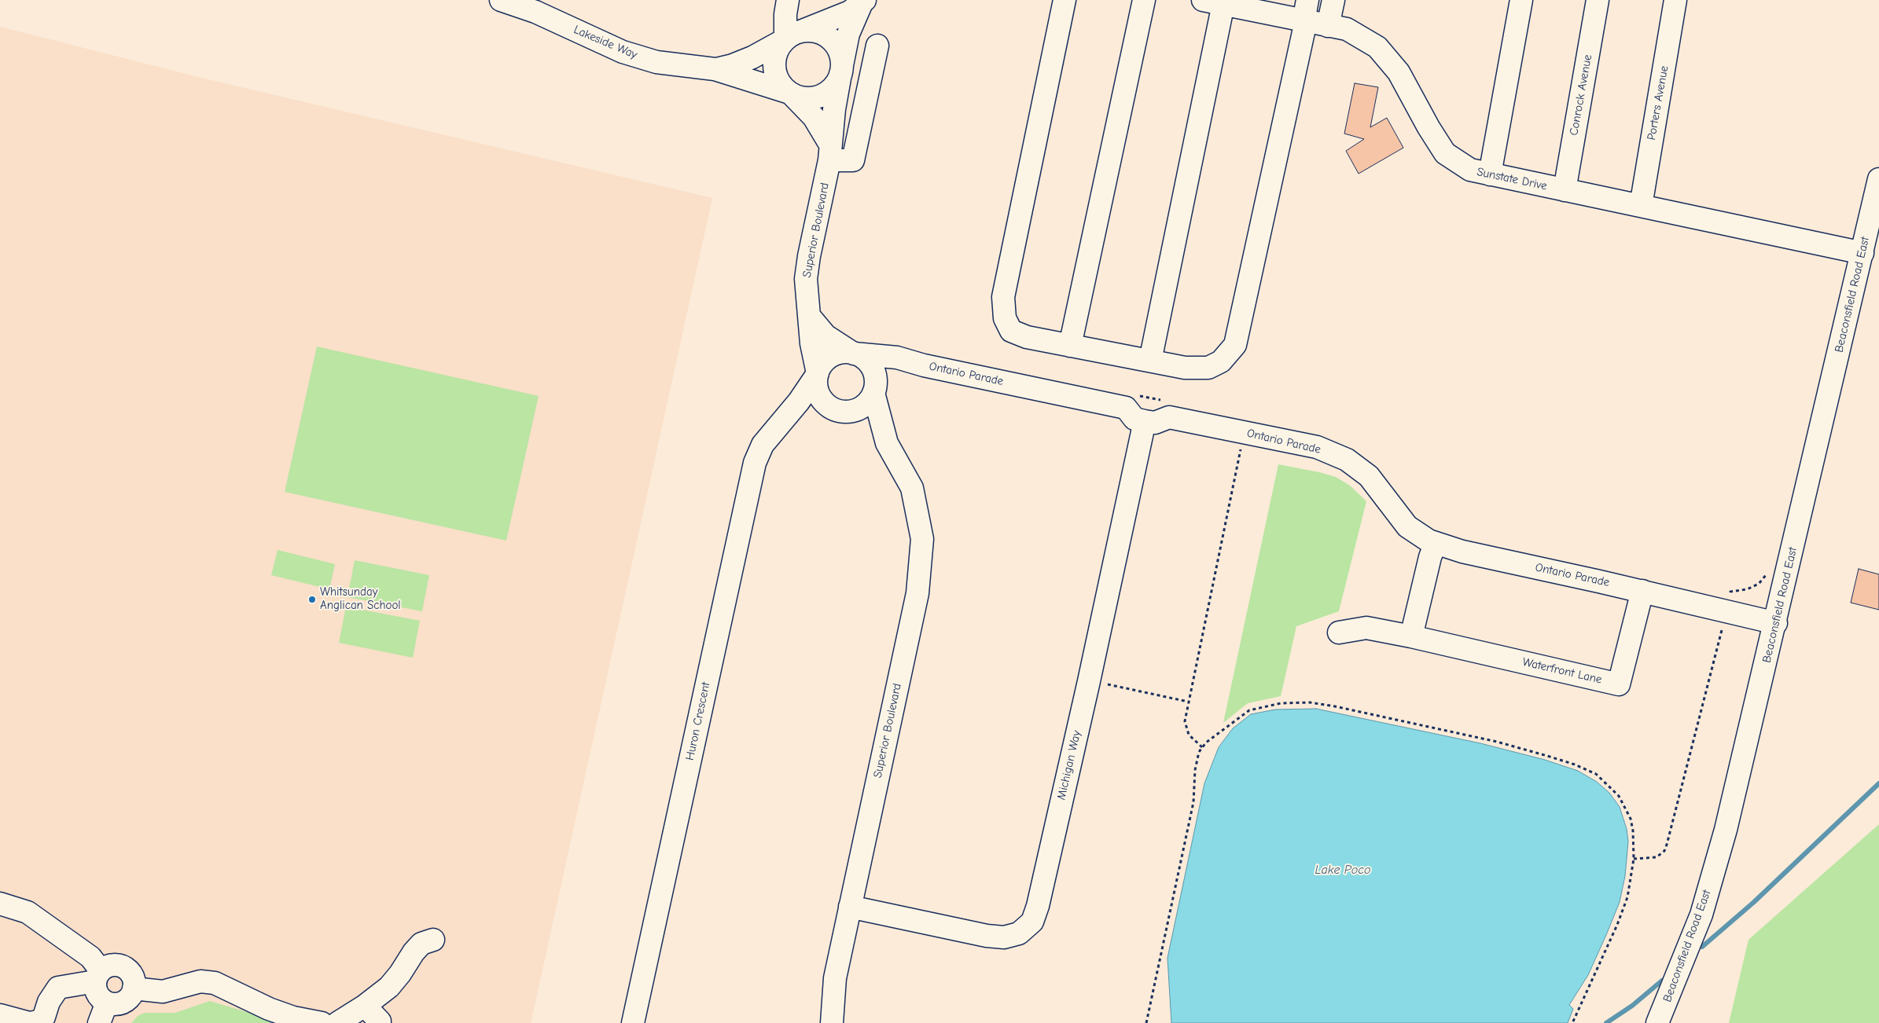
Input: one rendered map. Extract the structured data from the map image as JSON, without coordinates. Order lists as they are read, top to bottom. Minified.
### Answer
{"streets":{"street":["Lakeside Way","Conrock Avenue","Porters Avenue","Sunstate Drive","Superior Boulevard","Beaconsfield Road East","Ontario Parade","Waterfront Lane","Huron Crescent","Michigan Way"]},"crossings":[["Lakeside Way","Superior Boulevard"],["Conrock Avenue","Sunstate Drive"],["Porters Avenue","Sunstate Drive"],["Sunstate Drive","Beaconsfield Road East"],["Superior Boulevard","Ontario Parade"],["Superior Boulevard","Huron Crescent"],["Superior Boulevard","Michigan Way"],["Beaconsfield Road East","Ontario Parade"],["Ontario Parade","Waterfront Lane"],["Ontario Parade","Huron Crescent"],["Ontario Parade","Michigan Way"]],"water":["Lake Poco"],"places":["Whitsunday Anglican School"]}
